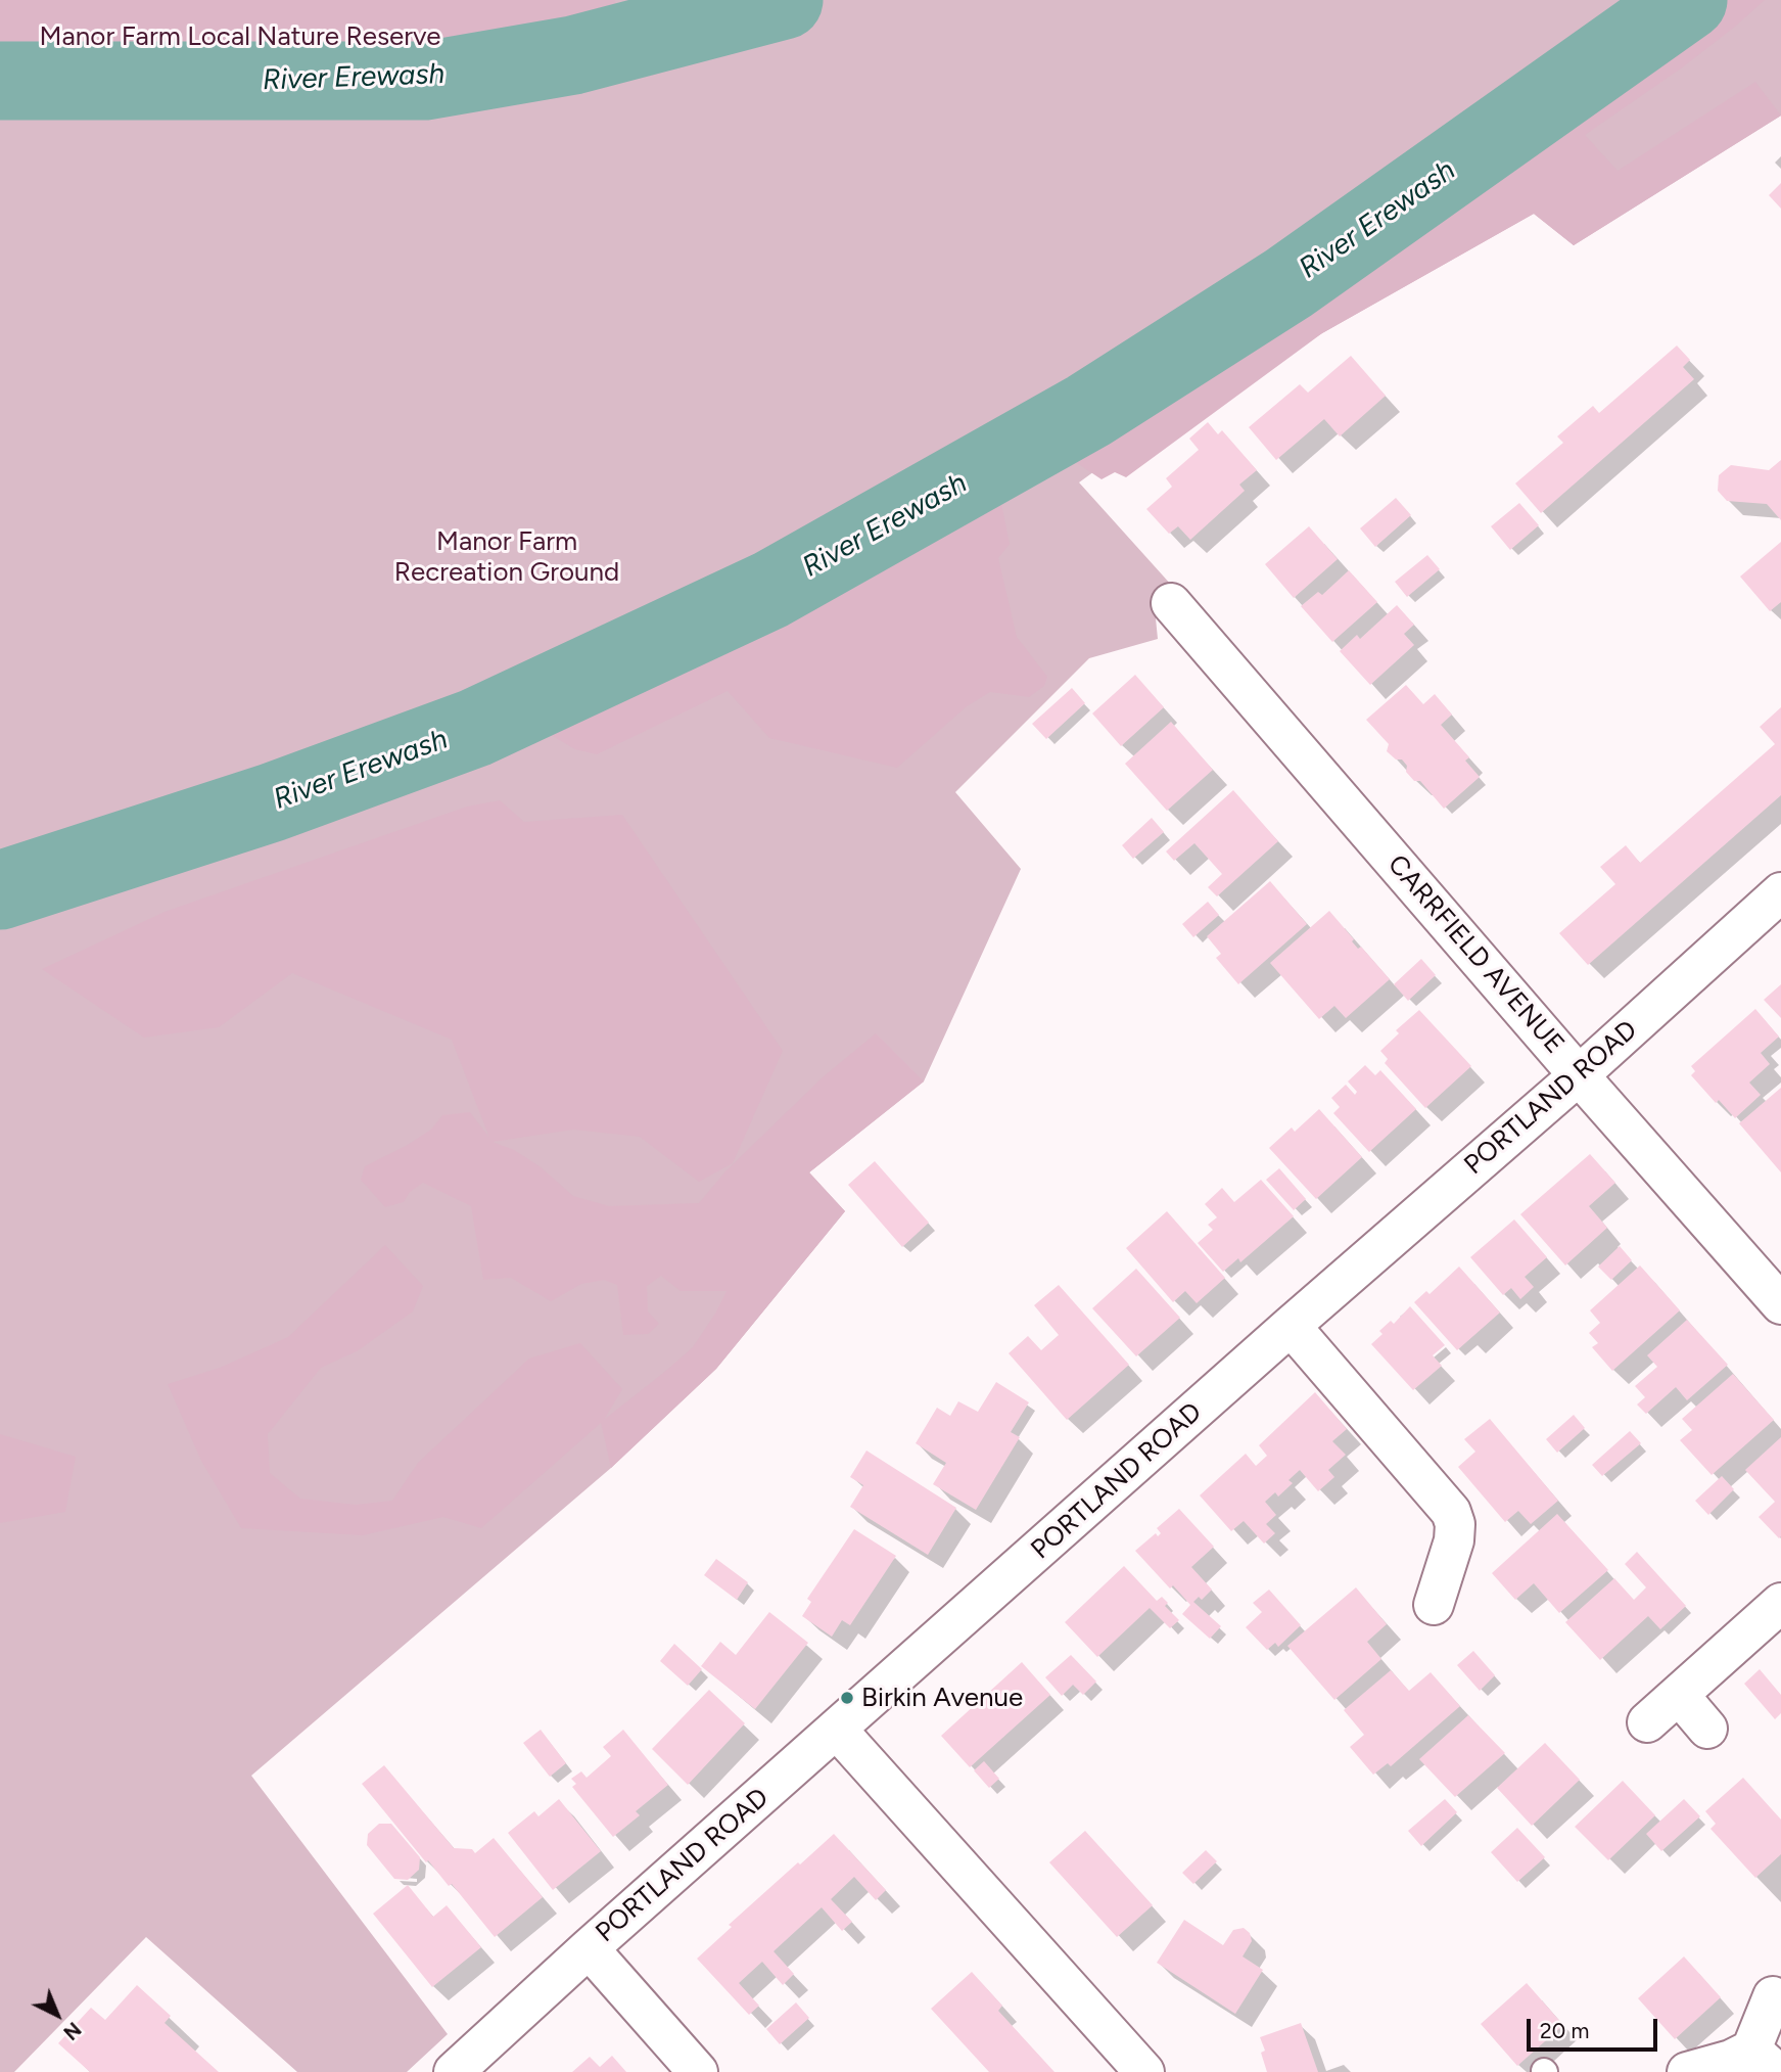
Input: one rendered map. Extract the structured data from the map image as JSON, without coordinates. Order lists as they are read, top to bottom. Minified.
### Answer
{"streets":{"street":["CARRFIELD AVENUE","PORTLAND ROAD"]},"crossings":[["CARRFIELD AVENUE","PORTLAND ROAD"]],"water":["River Erewash"],"parks":["Manor Farm Local Nature Reserve","Manor Farm Recreation Ground"],"places":["Birkin Avenue"],"scale_bar":"20 m","north":"bottom right"}
